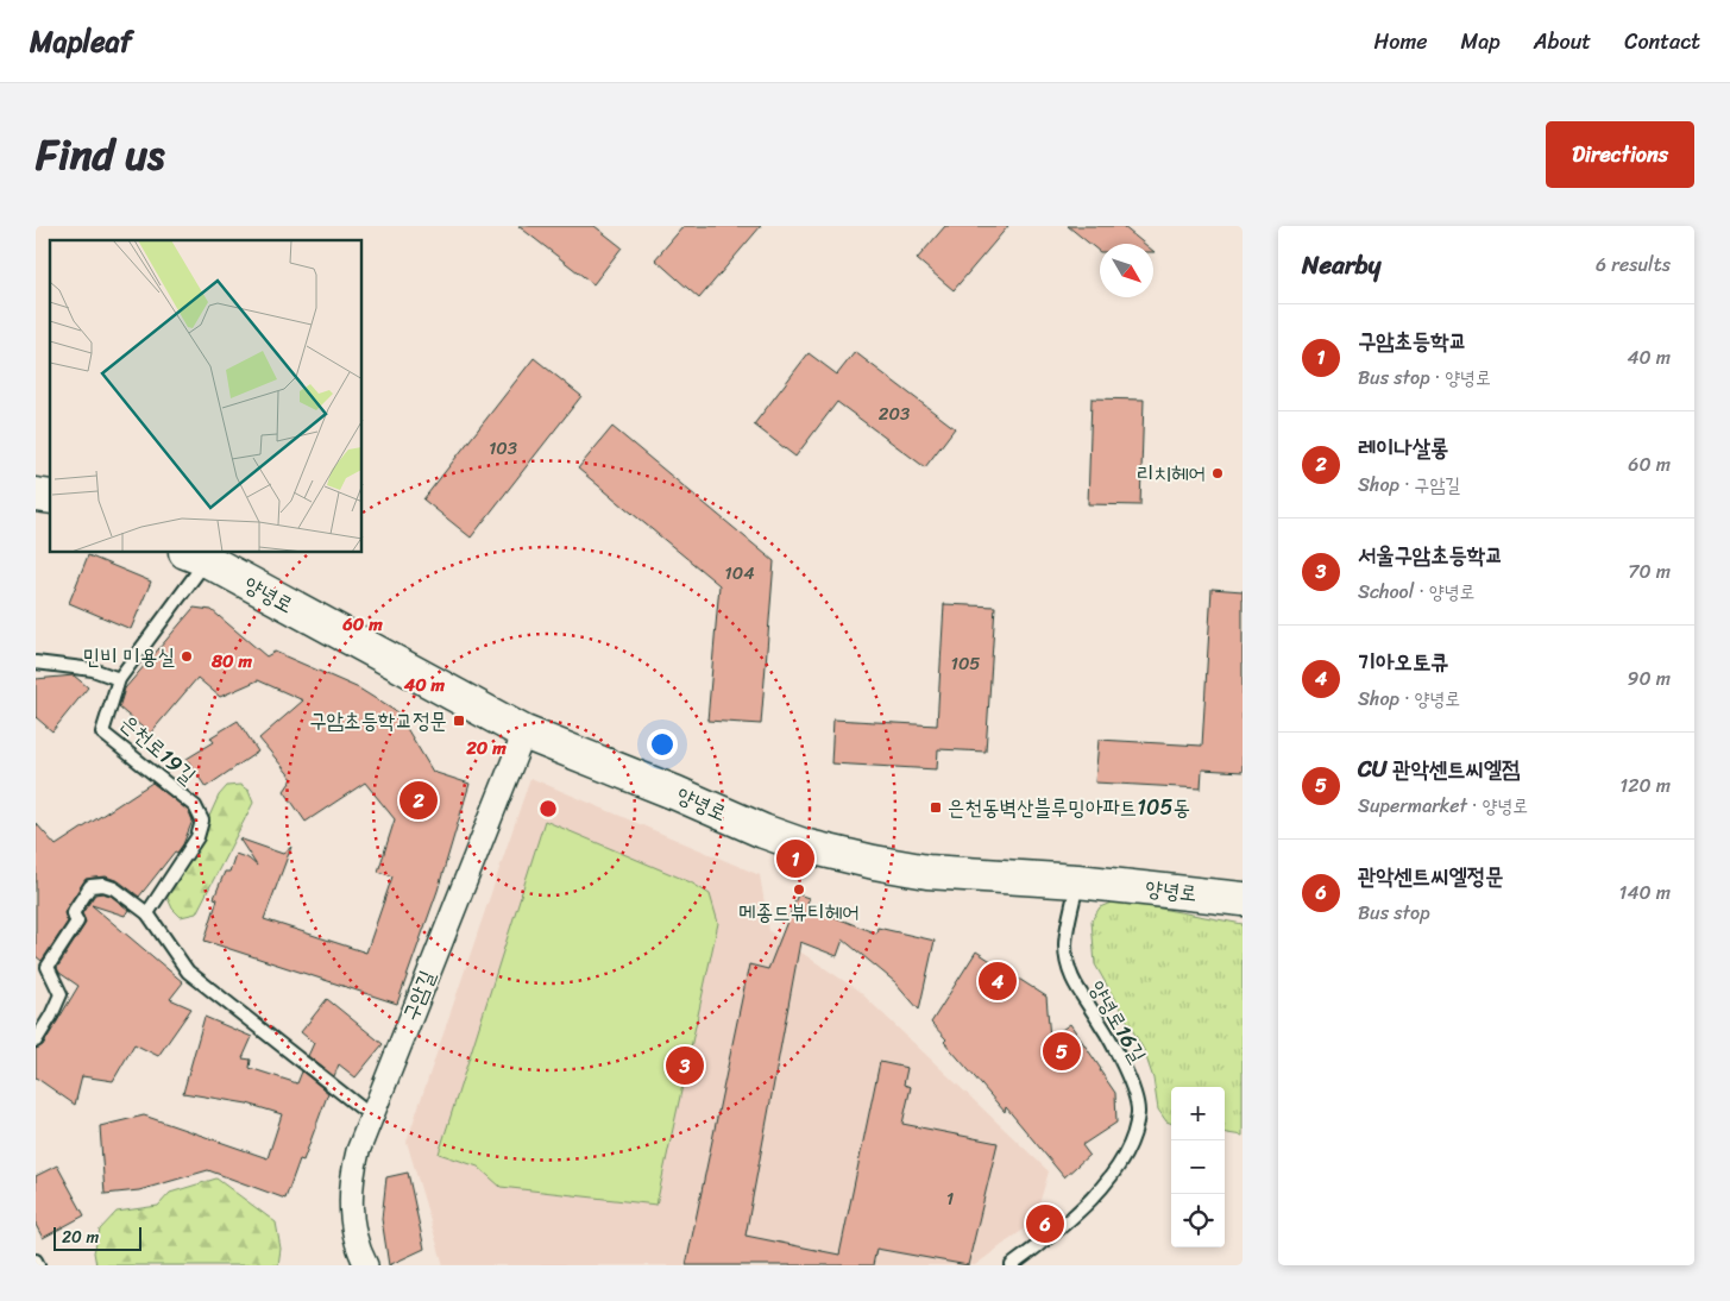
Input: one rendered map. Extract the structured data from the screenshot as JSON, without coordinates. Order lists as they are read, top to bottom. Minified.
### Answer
{"streets":{"main road":["양녕로"],"street":["구암길"],"lane":["은천로19길","양녕로16길"]},"crossings":[["양녕로","은천로19길"],["양녕로","구암길"],["양녕로","양녕로16길"]],"places":{"other":["리치헤어","민비 미용실","메종드뷰티헤어"],"transit":["구암초등학교정문","은천동벽산블루밍아파트105동"]},"house_numbers":["203","103","104","105","1"],"scale_bar":"20 m","north":"bottom right","page":{"header":"Mapleaf","nav":["Home","Map","About","Contact"],"title":"Find us","buttons":"Directions","heading":["Nearby","6 results"],"list":[{"mark":"1","name":"구암초등학교","note":"Bus stop · 양녕로","value":"40 m"},{"mark":"2","name":"레이나살롱","note":"Shop · 구암길","value":"60 m"},{"mark":"3","name":"서울구암초등학교","note":"School · 양녕로","value":"70 m"},{"mark":"4","name":"기아오토큐","note":"Shop · 양녕로","value":"90 m"},{"mark":"5","name":"CU 관악센트씨엘점","note":"Supermarket · 양녕로","value":"120 m"},{"mark":"6","name":"관악센트씨엘정문","note":"Bus stop","value":"140 m"}],"pins":["2","1","4","5","3","6"],"map_buttons":["+","−"],"scale":"20 m"},"rings":["60 m","80 m","40 m","20 m"]}
